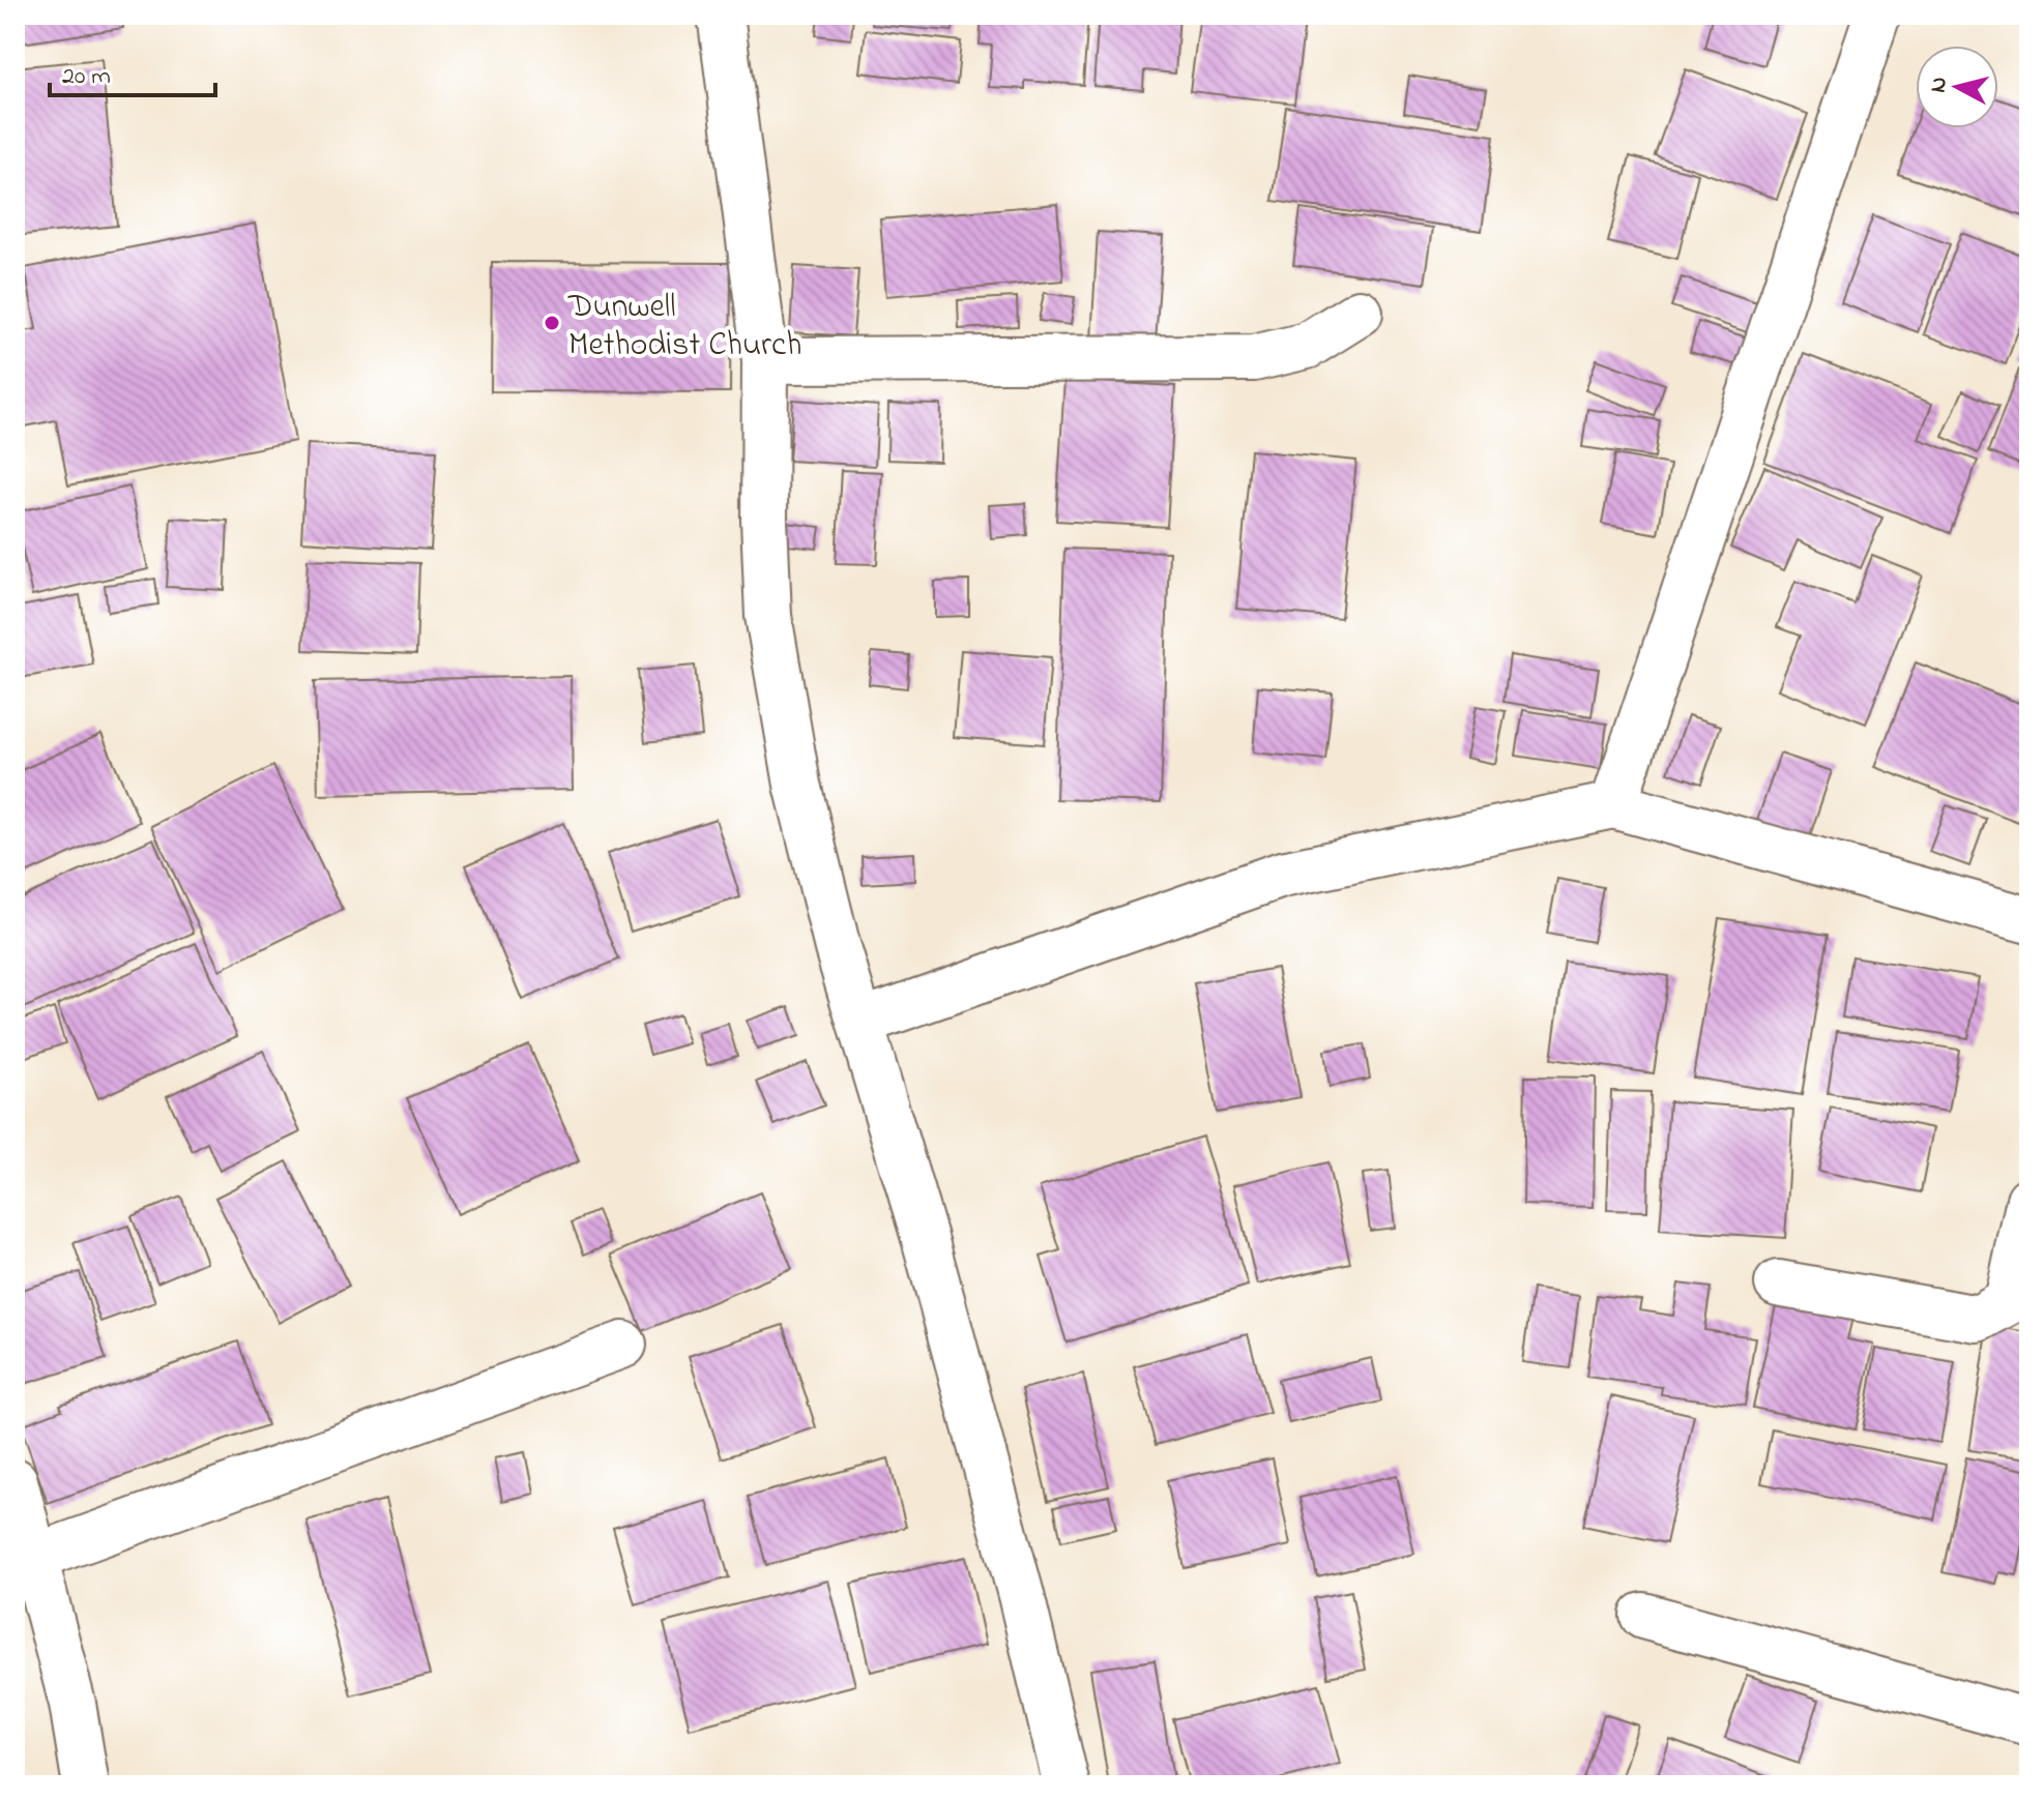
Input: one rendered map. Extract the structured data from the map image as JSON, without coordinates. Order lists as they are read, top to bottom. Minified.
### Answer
{"places":["Dunwell Methodist Church"],"scale_bar":"20 m","north":"left"}
